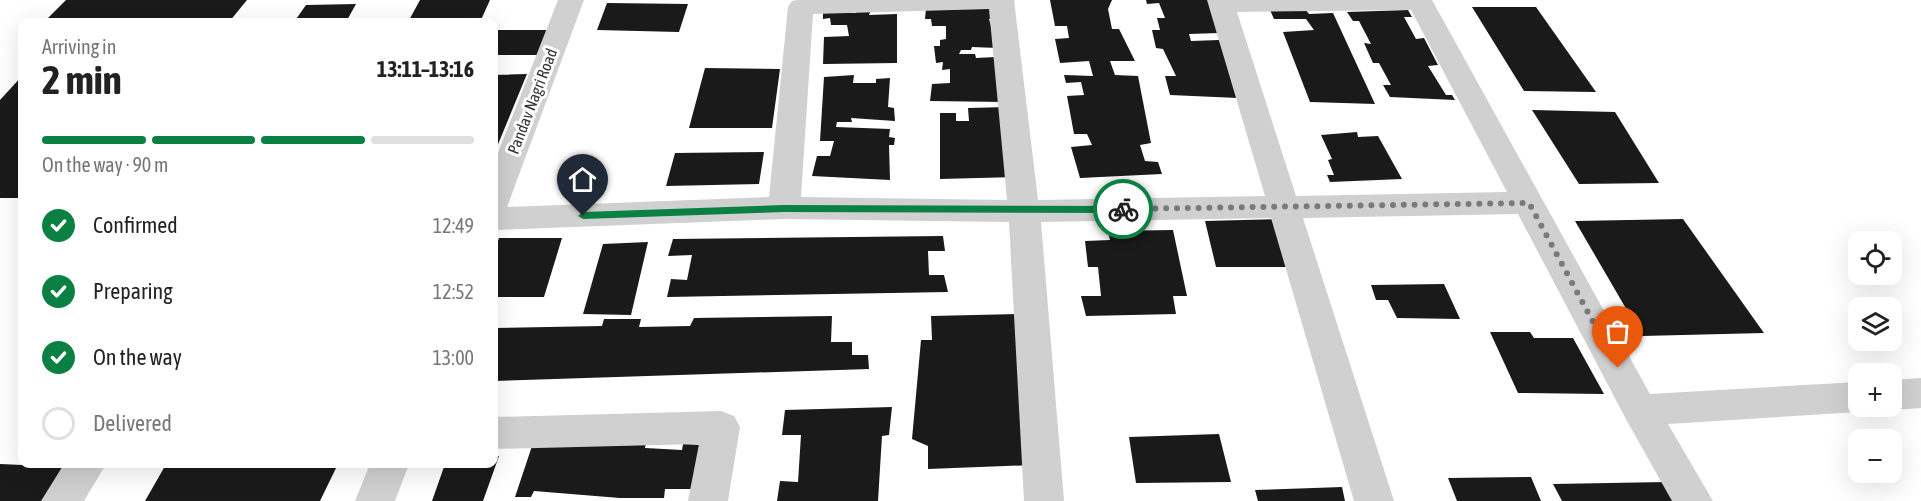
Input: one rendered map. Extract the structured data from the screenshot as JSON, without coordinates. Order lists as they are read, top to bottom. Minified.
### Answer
{"streets":{"street":["Pandav Nagri Road"]},"page":{"heading":["2 min","Arriving in","13:11–13:16"],"bar":"On the way · 90 m","list":[["Confirmed","12:49"],["Preparing","12:52"],["On the way","13:00"],"Delivered"],"map_buttons":["+","−"]}}
